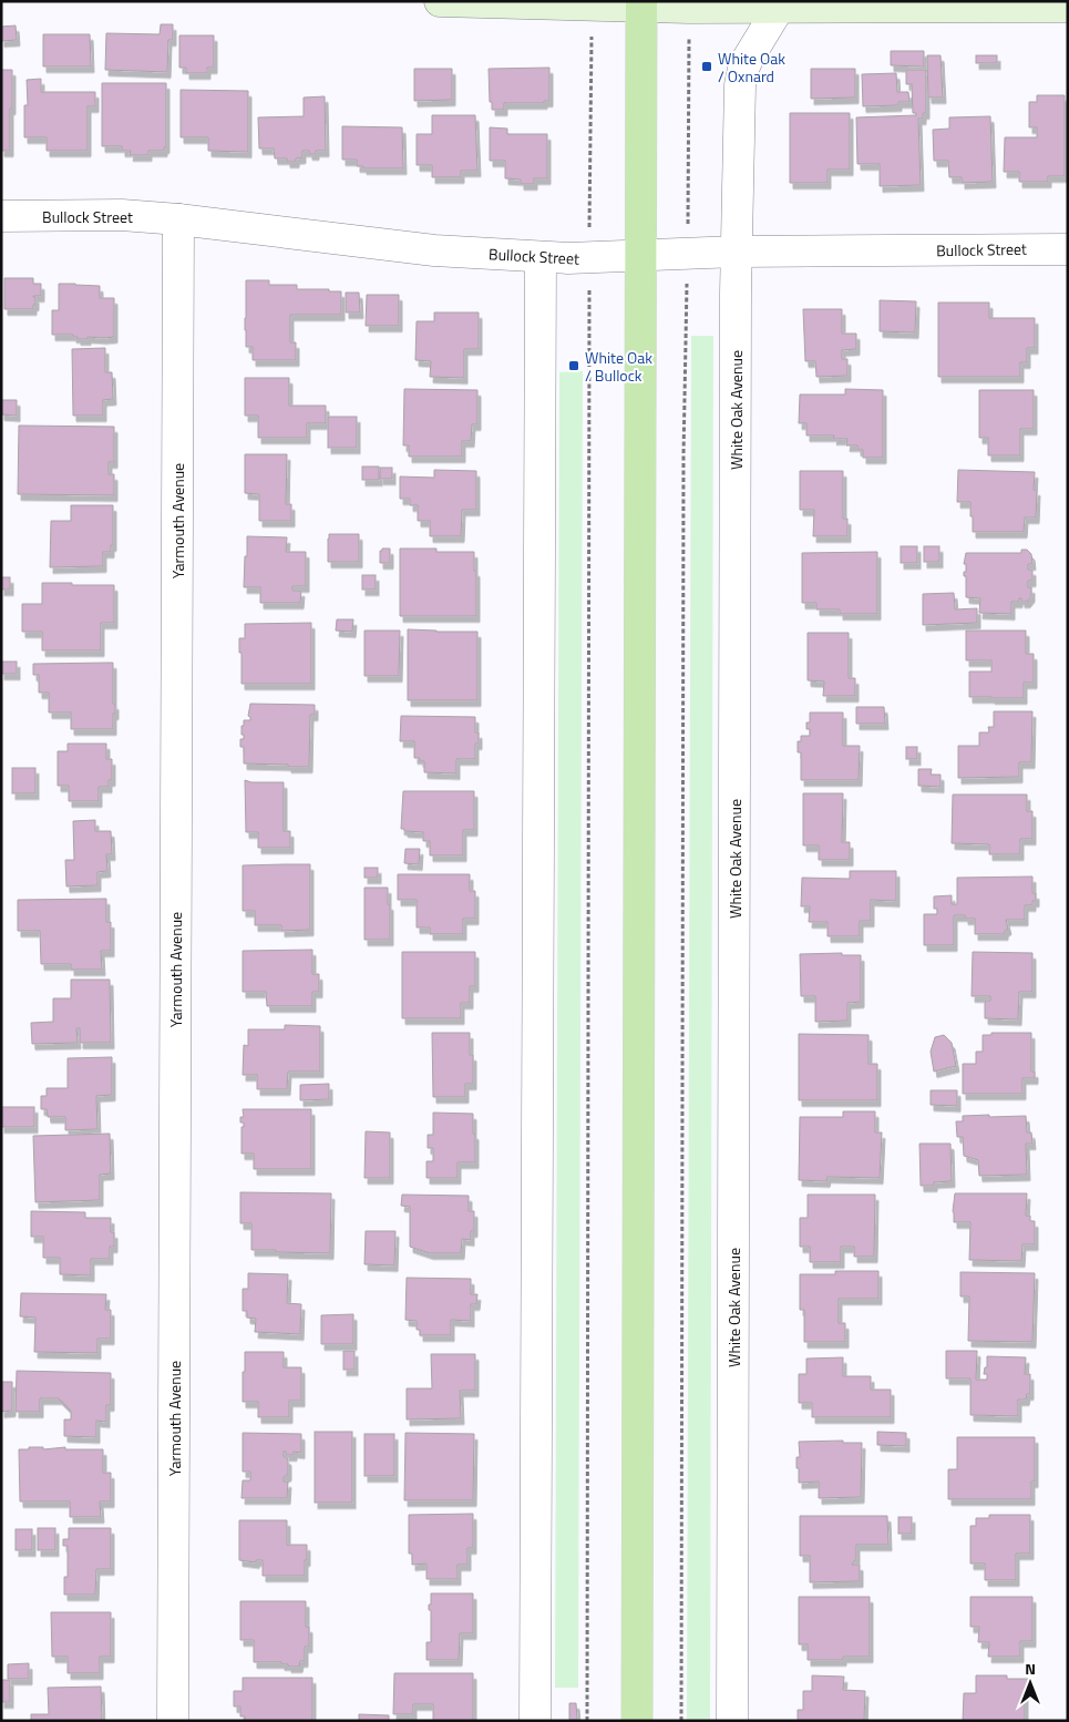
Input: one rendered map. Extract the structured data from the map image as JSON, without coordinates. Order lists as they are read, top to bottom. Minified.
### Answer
{"streets":{"street":["Bullock Street","White Oak Avenue","Yarmouth Avenue"]},"crossings":[["Bullock Street","White Oak Avenue"],["Bullock Street","Yarmouth Avenue"]],"places":{"transit":["White Oak / Oxnard","White Oak / Bullock"]},"north":"top"}
